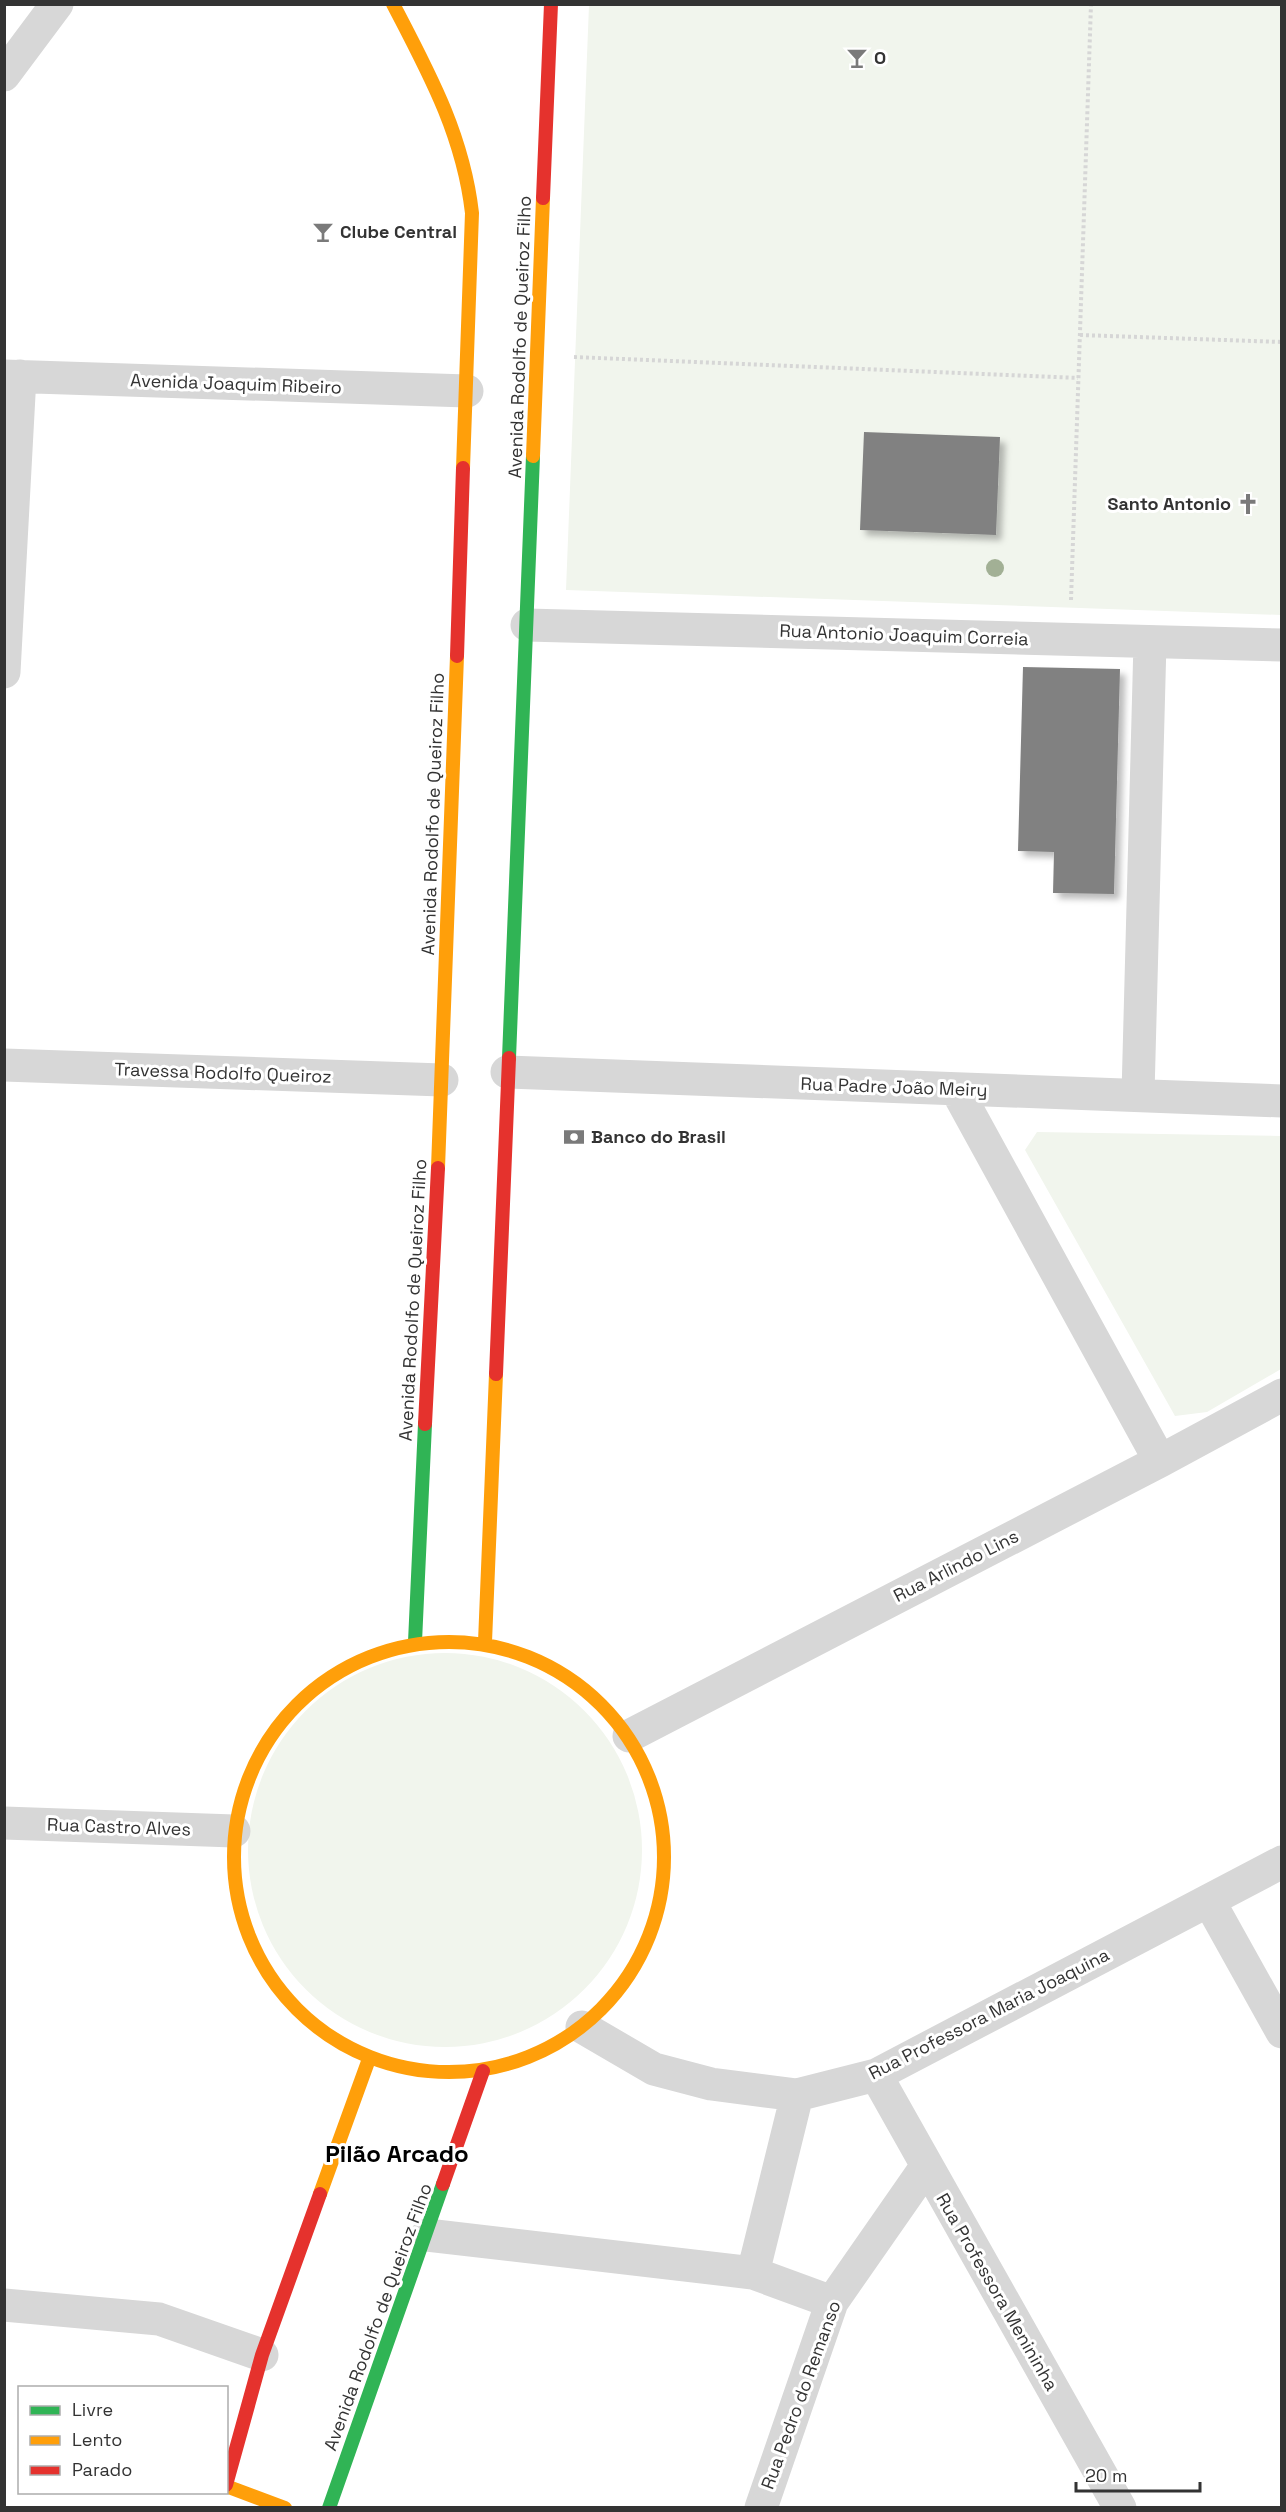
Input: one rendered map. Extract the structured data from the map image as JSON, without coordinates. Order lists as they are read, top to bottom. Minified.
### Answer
{"streets":{"main road":["Avenida Rodolfo de Queiroz Filho"],"street":["Avenida Joaquim Ribeiro","Rua Antonio Joaquim Correia","Travessa Rodolfo Queiroz","Rua Padre João Meiry","Rua Arlindo Lins","Rua Castro Alves","Rua Professora Maria Joaquina","Rua Professora Menininha","Rua Pedro do Remanso"]},"crossings":[["Avenida Rodolfo de Queiroz Filho","Avenida Joaquim Ribeiro"],["Avenida Rodolfo de Queiroz Filho","Rua Antonio Joaquim Correia"],["Avenida Rodolfo de Queiroz Filho","Travessa Rodolfo Queiroz"],["Avenida Rodolfo de Queiroz Filho","Rua Padre João Meiry"],["Rua Professora Maria Joaquina","Rua Professora Menininha"],["Rua Professora Menininha","Rua Pedro do Remanso"]],"districts":["Pilão Arcado"],"places":{"bar":["O","Clube Central"],"church":["Santo Antonio"],"bank":["Banco do Brasil"]},"legend":["Livre","Lento","Parado"],"scale_bar":"20 m"}
